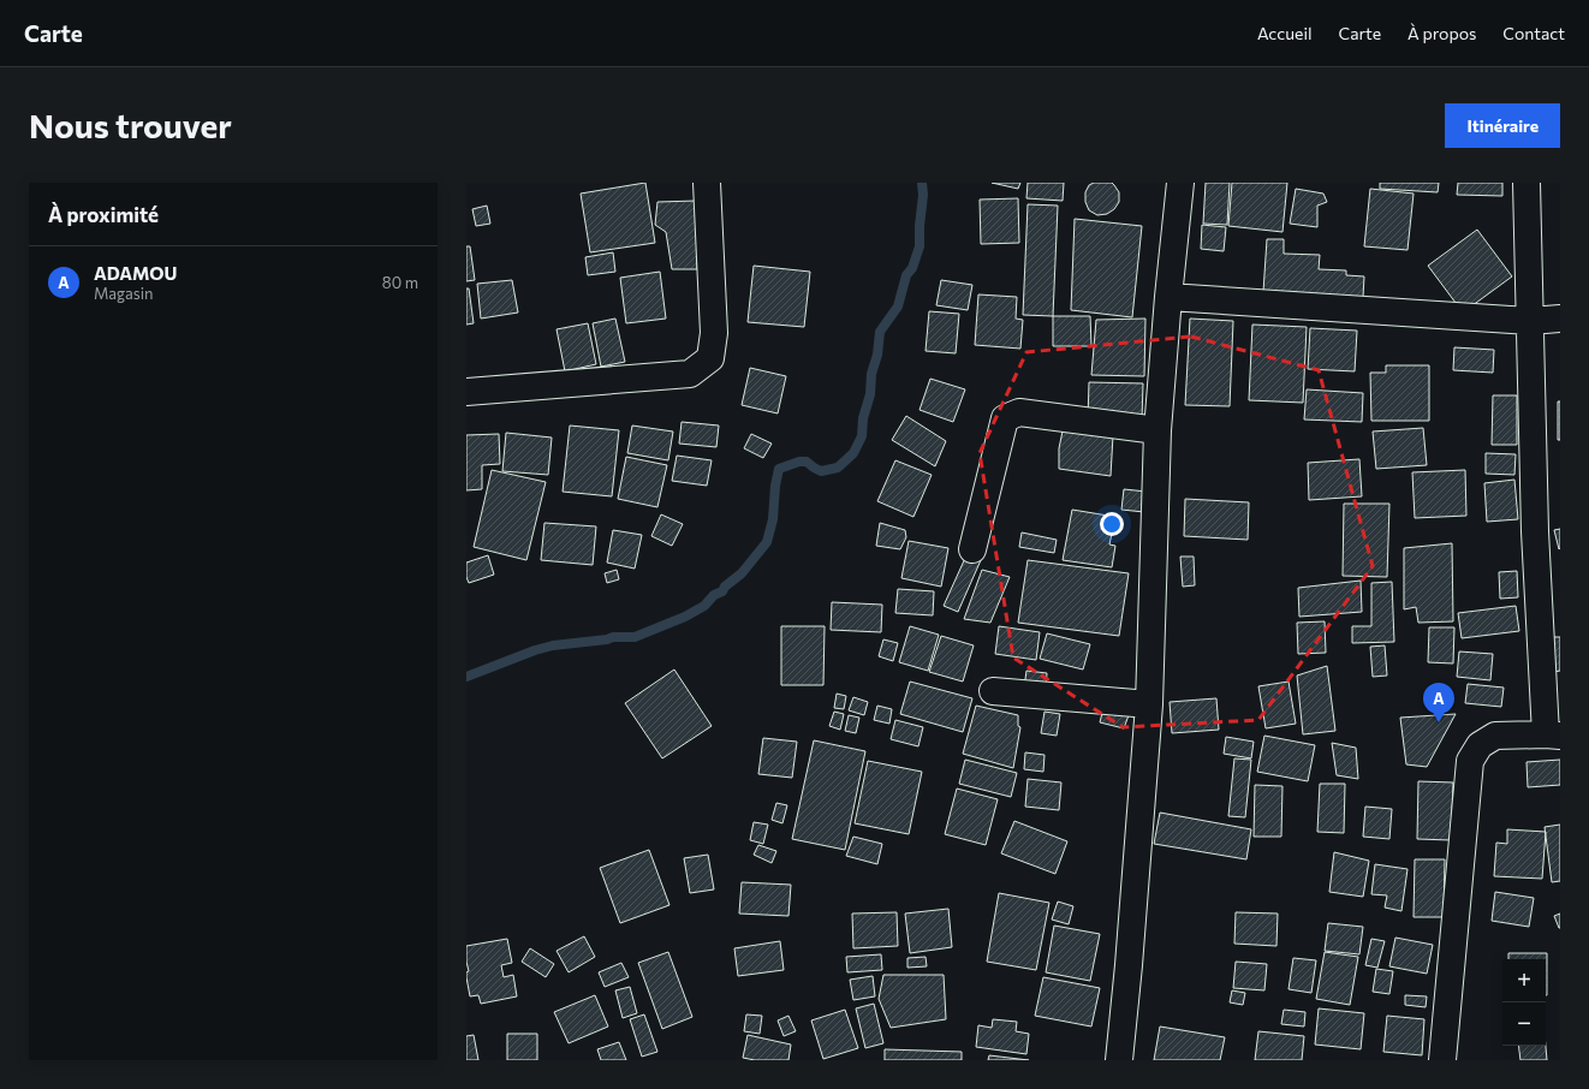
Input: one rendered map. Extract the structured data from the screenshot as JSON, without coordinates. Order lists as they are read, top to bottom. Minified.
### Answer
{"page":{"header":"Carte","nav":["Accueil","Carte","À propos","Contact"],"buttons":"Itinéraire","title":"Nous trouver","heading":"À proximité","list":[{"mark":"A","name":"ADAMOU","note":"Magasin","value":"80 m"}],"pins":"A","map_buttons":["+","−"]}}
